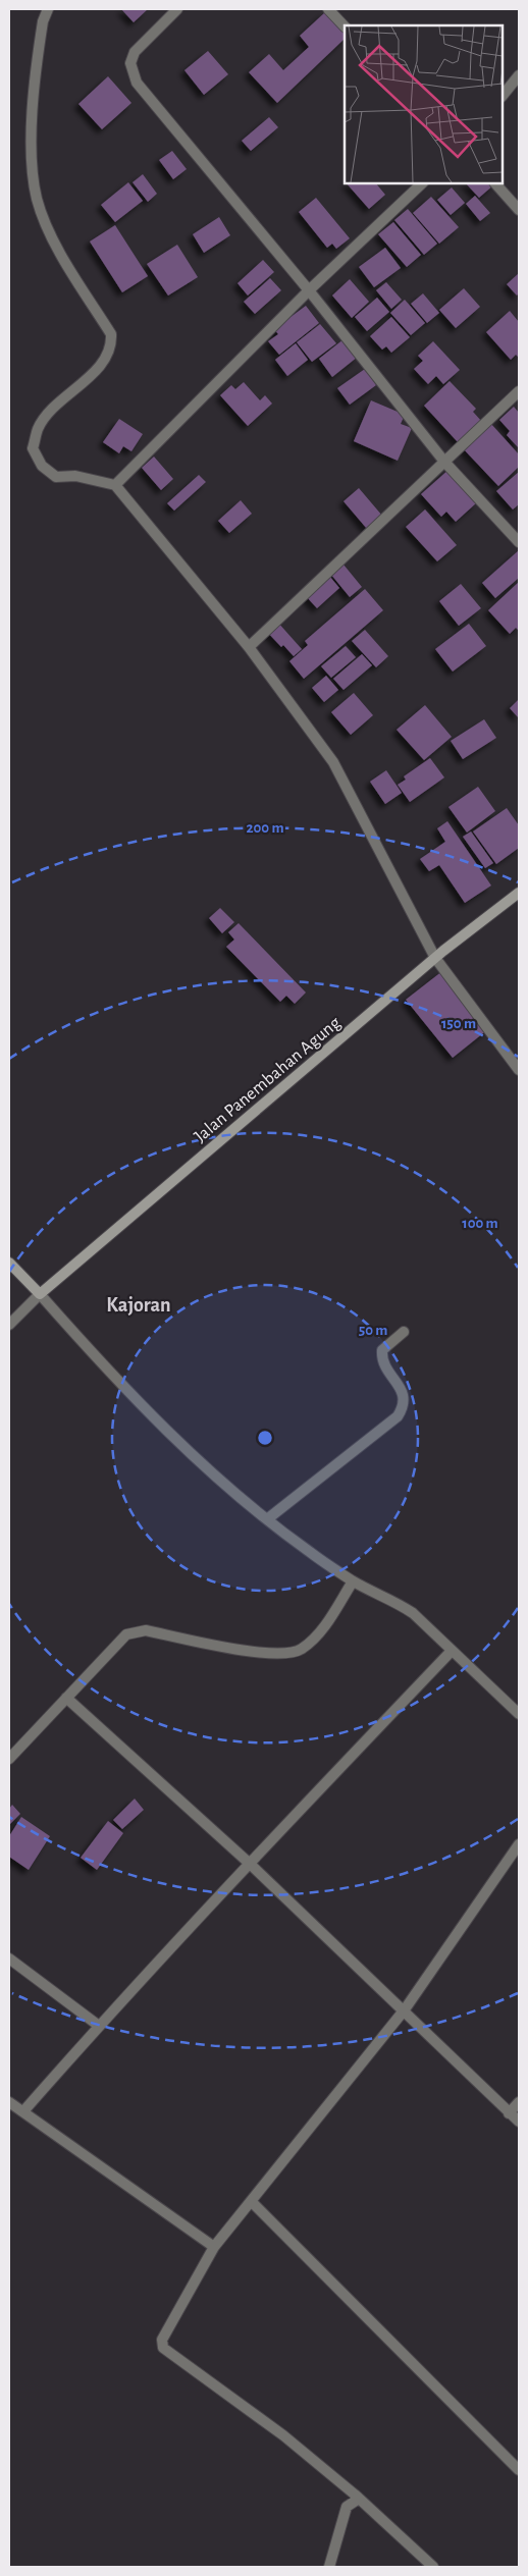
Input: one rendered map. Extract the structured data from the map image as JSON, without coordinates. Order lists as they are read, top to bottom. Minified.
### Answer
{"streets":{"street":["Jalan Panembahan Agung"]},"districts":["Kajoran"],"rings":["200 m","150 m","100 m","50 m"]}
